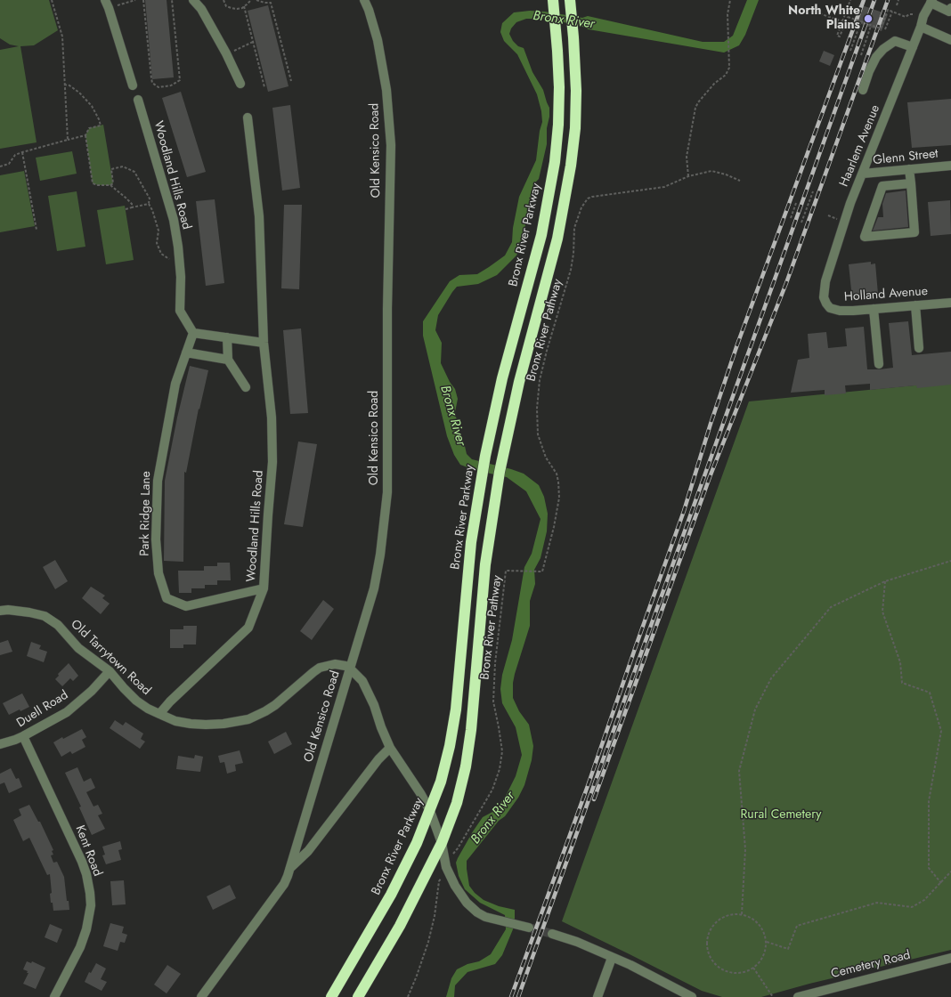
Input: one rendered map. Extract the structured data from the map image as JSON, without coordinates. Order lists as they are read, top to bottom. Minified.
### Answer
{"streets":{"highway":["Bronx River Parkway"],"street":["Haarlem Avenue","Old Kensico Road","Glenn Street","Woodland Hills Road","Holland Avenue","Park Ridge Lane","Old Tarrytown Road","Duell Road","Kent Road","Cemetery Road"],"path":["Bronx River Pathway"]},"crossings":[["Haarlem Avenue","Glenn Street"],["Haarlem Avenue","Holland Avenue"],["Old Kensico Road","Old Tarrytown Road"],["Woodland Hills Road","Park Ridge Lane"],["Woodland Hills Road","Old Tarrytown Road"],["Old Tarrytown Road","Duell Road"],["Duell Road","Kent Road"]],"water":["Bronx River"],"parks":["Rural Cemetery"],"places":["North White Plains"]}
